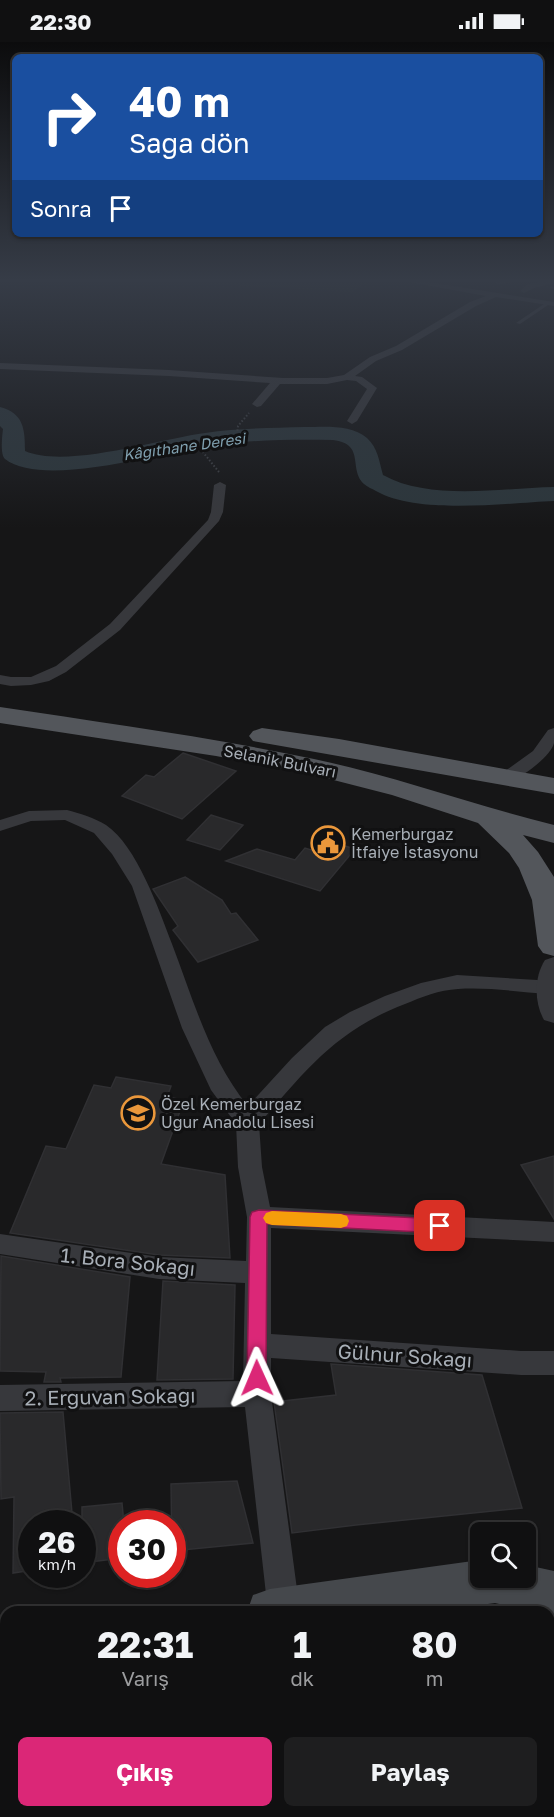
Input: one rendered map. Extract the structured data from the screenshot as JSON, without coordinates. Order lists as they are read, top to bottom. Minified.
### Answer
{"streets":{"main road":["Selanik Bulvarı"],"street":["1. Bora Sokağı","Gülnur Sokağı","2. Erguvan Sokağı"]},"water":["Kâğıthane Deresi"],"places":{"public building":["Kemerburgaz İtfaiye İstasyonu"],"school or university":["Özel Kemerburgaz Uğur Anadolu Lisesi"]},"page":{"status":"22:30","turn":["40 m","Sağa dön"],"then":"Sonra","speed":"26 km/h","limit":"30","eta":["22:31","Varış","1","dk","80","m"],"buttons":["Çıkış","Paylaş"]}}
